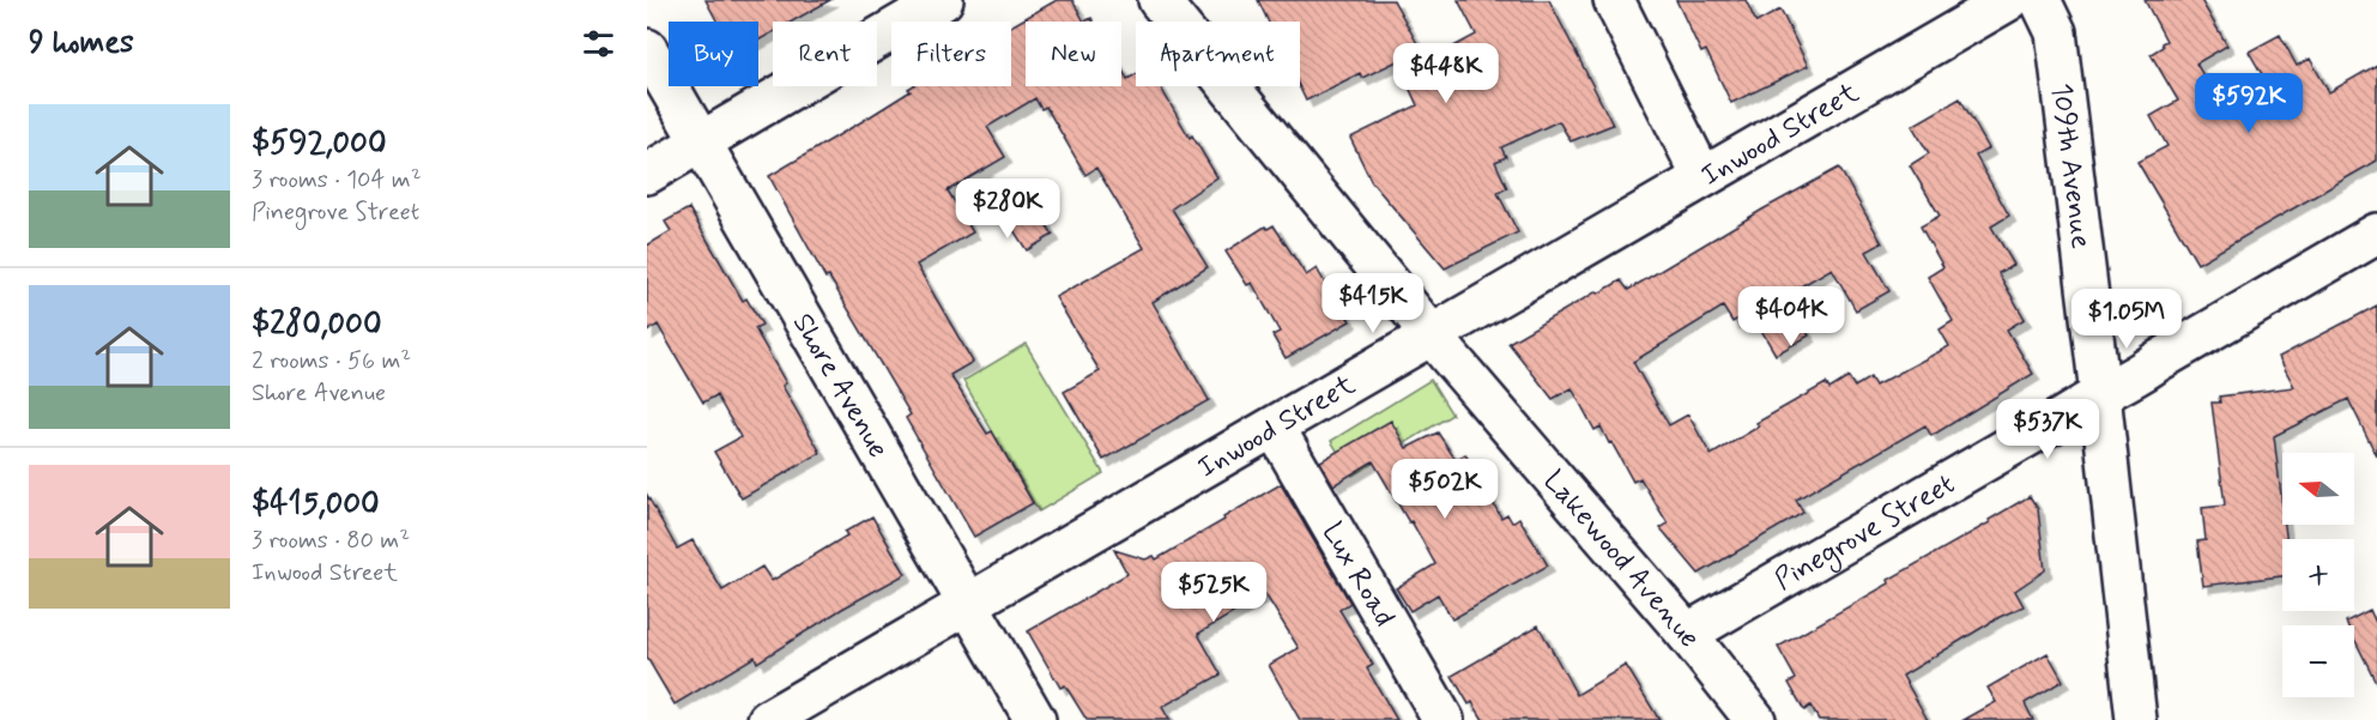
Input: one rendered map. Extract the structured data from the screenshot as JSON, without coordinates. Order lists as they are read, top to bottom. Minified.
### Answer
{"streets":{"street":["Inwood Street","109th Avenue","Shore Avenue","Pinegrove Street","Lakewood Avenue","Lux Road"]},"crossings":[["Inwood Street","Shore Avenue"],["Inwood Street","Lakewood Avenue"],["Inwood Street","Lux Road"],["109th Avenue","Pinegrove Street"],["Pinegrove Street","Lakewood Avenue"]],"north":"left","page":{"heading":"9 homes","chip":["Buy","Rent","Filters","New","Apartment"],"price":["$448K","$592K","$280K","$415K","$404K","$1.05M","$537K","$502K","$525K"],"list":[{"name":"$592,000","note":"3 rooms · 104 m² · Pinegrove Street"},{"name":"$280,000","note":"2 rooms · 56 m² · Shore Avenue"},{"name":"$415,000","note":"3 rooms · 80 m² · Inwood Street"}],"map_buttons":["+","−"]}}
